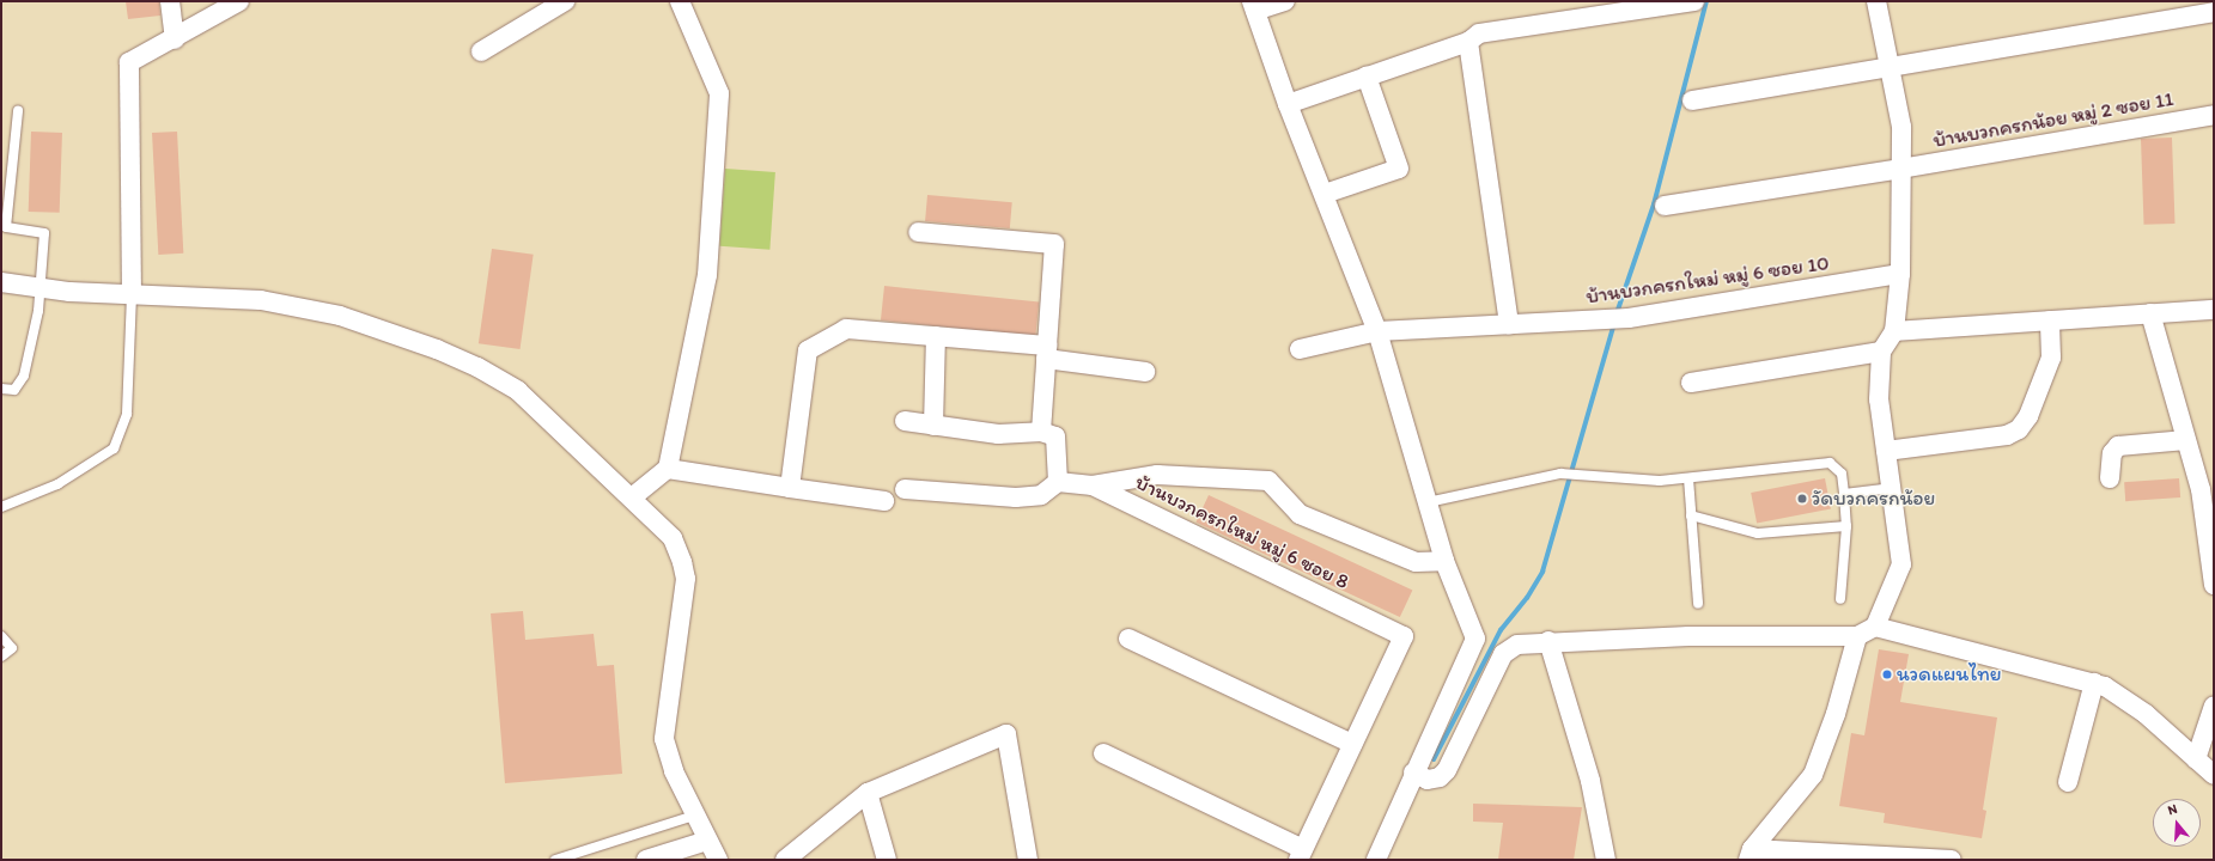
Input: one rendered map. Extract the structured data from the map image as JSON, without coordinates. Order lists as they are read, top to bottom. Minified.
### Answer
{"streets":{"street":["บ้านบวกครกน้อย หมู่ 2 ซอย 11","บ้านบวกครกใหม่ หมู่ 6 ซอย 10","บ้านบวกครกใหม่ หมู่ 6 ซอย 8"]},"places":["วัดบวกครกน้อย","นวดแผนไทย"],"north":"top"}
